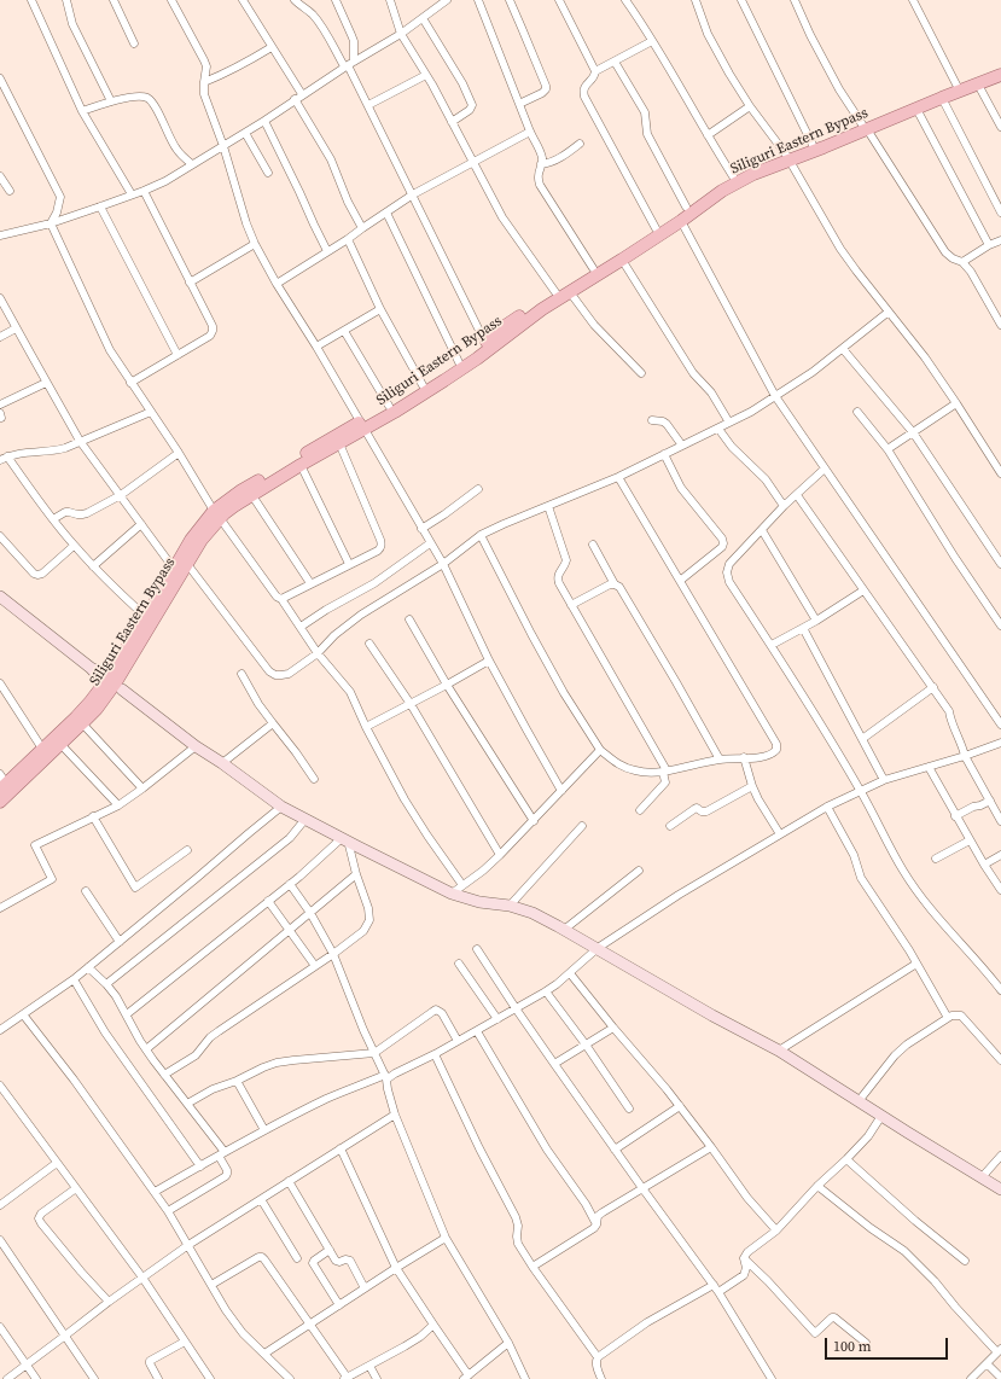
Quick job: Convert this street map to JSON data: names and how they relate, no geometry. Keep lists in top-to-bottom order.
{
  "streets": {
    "main road": ["Siliguri Eastern Bypass"]
  },
  "scale_bar": "100 m"
}
